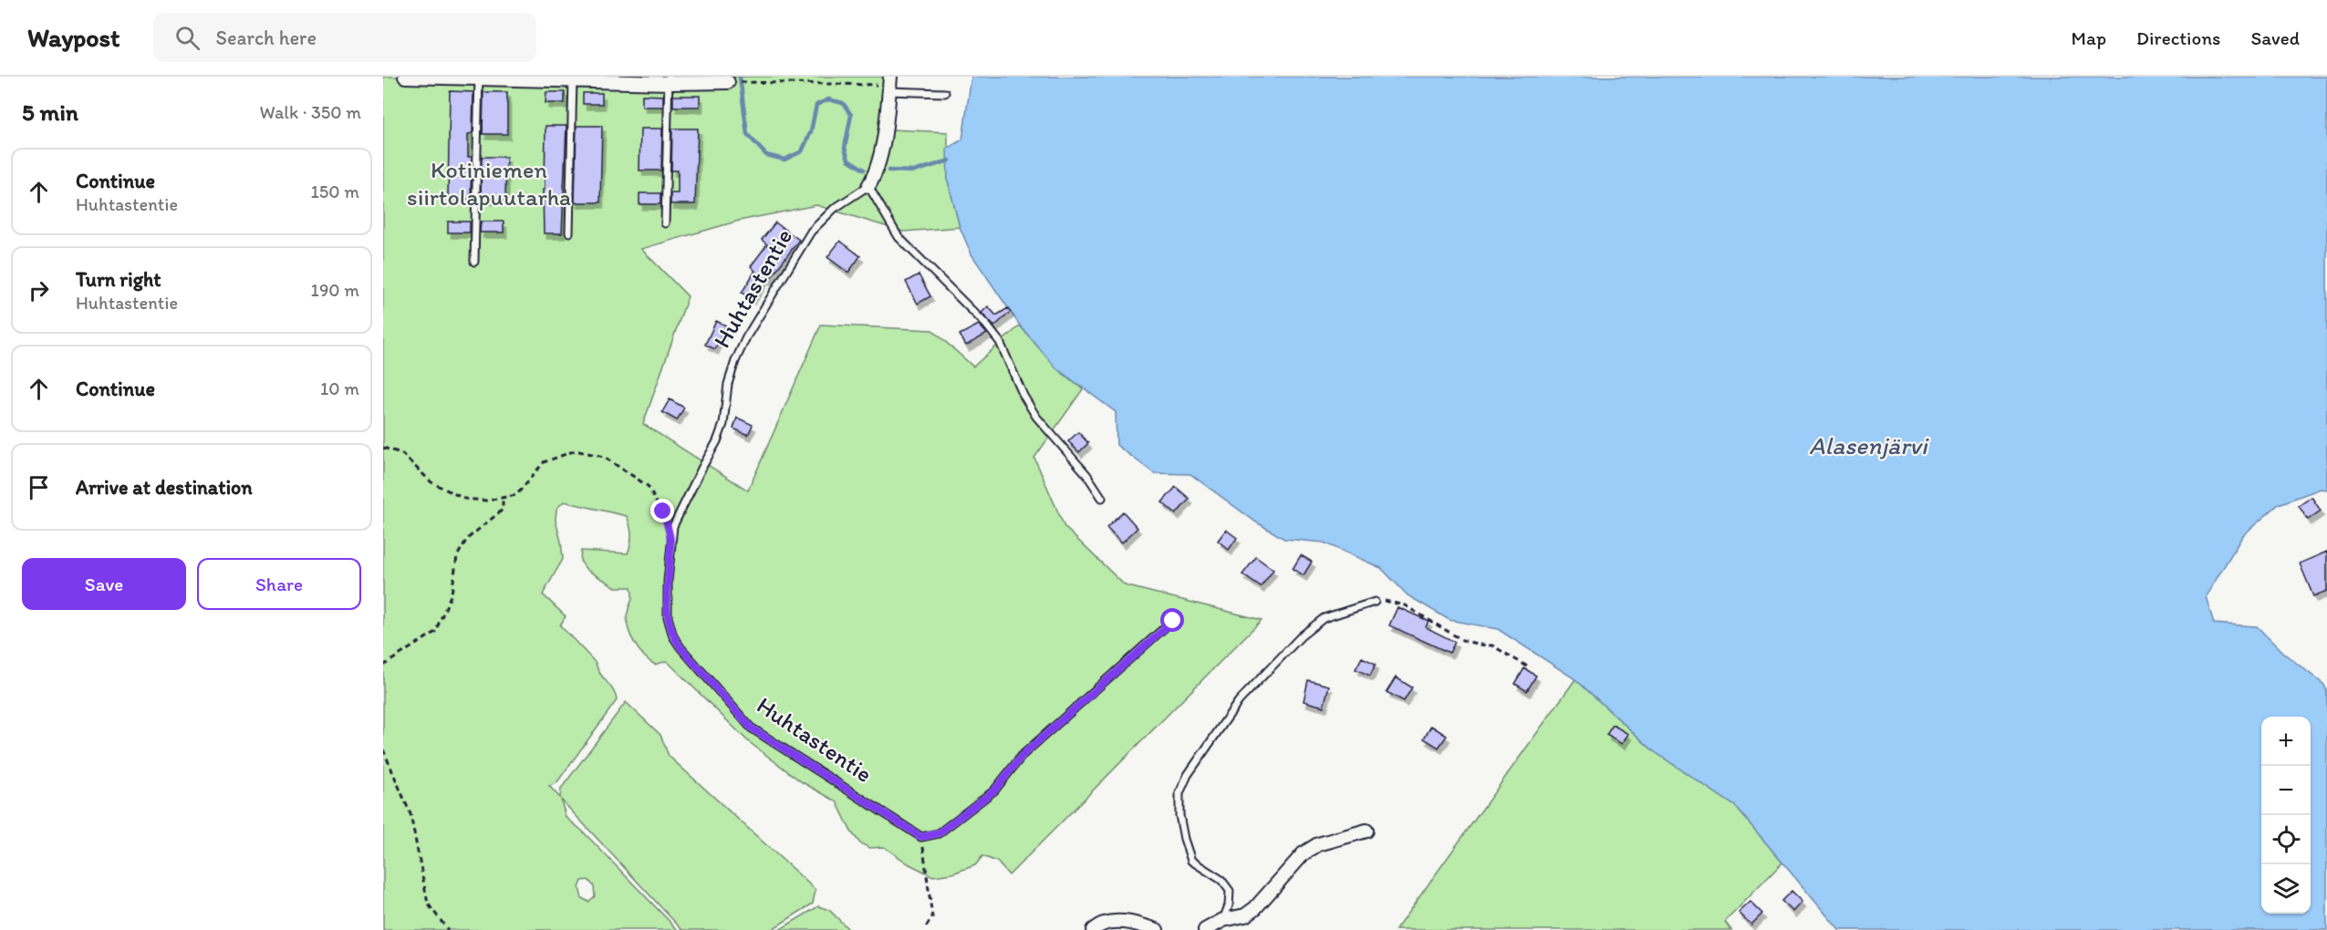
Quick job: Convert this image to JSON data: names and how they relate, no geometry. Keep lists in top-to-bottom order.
{
  "streets": {
    "lane": ["Huhtastentie"]
  },
  "water": ["Alasenjärvi"],
  "parks": ["Kotiniemen siirtolapuutarha"],
  "page": {
    "header": "Waypost",
    "search": "Search here",
    "nav": ["Map", "Directions", "Saved"],
    "heading": ["5 min", "Walk · 350 m"],
    "list": [
      ["Continue", "Huhtastentie", "150 m"],
      ["Turn right", "Huhtastentie", "190 m"],
      ["Continue", "10 m"],
      "Arrive at destination"
    ],
    "buttons": ["Save", "Share"],
    "map_buttons": ["+", "−"]
  }
}
